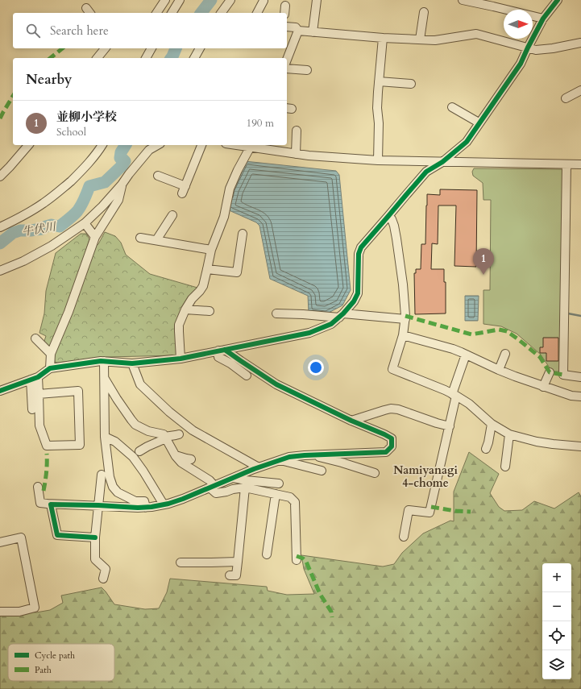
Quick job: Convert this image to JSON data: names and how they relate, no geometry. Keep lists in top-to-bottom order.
{
  "districts": ["Namiyanagi 4-chome"],
  "water": ["牛伏川"],
  "legend": ["Cycle path", "Path"],
  "north": "right",
  "page": {
    "search": "Search here",
    "heading": "Nearby",
    "list": [
      {
        "mark": "1",
        "name": "並柳小学校",
        "note": "School",
        "value": "190 m"
      }
    ],
    "pins": "1",
    "map_buttons": ["+", "−"]
  }
}
